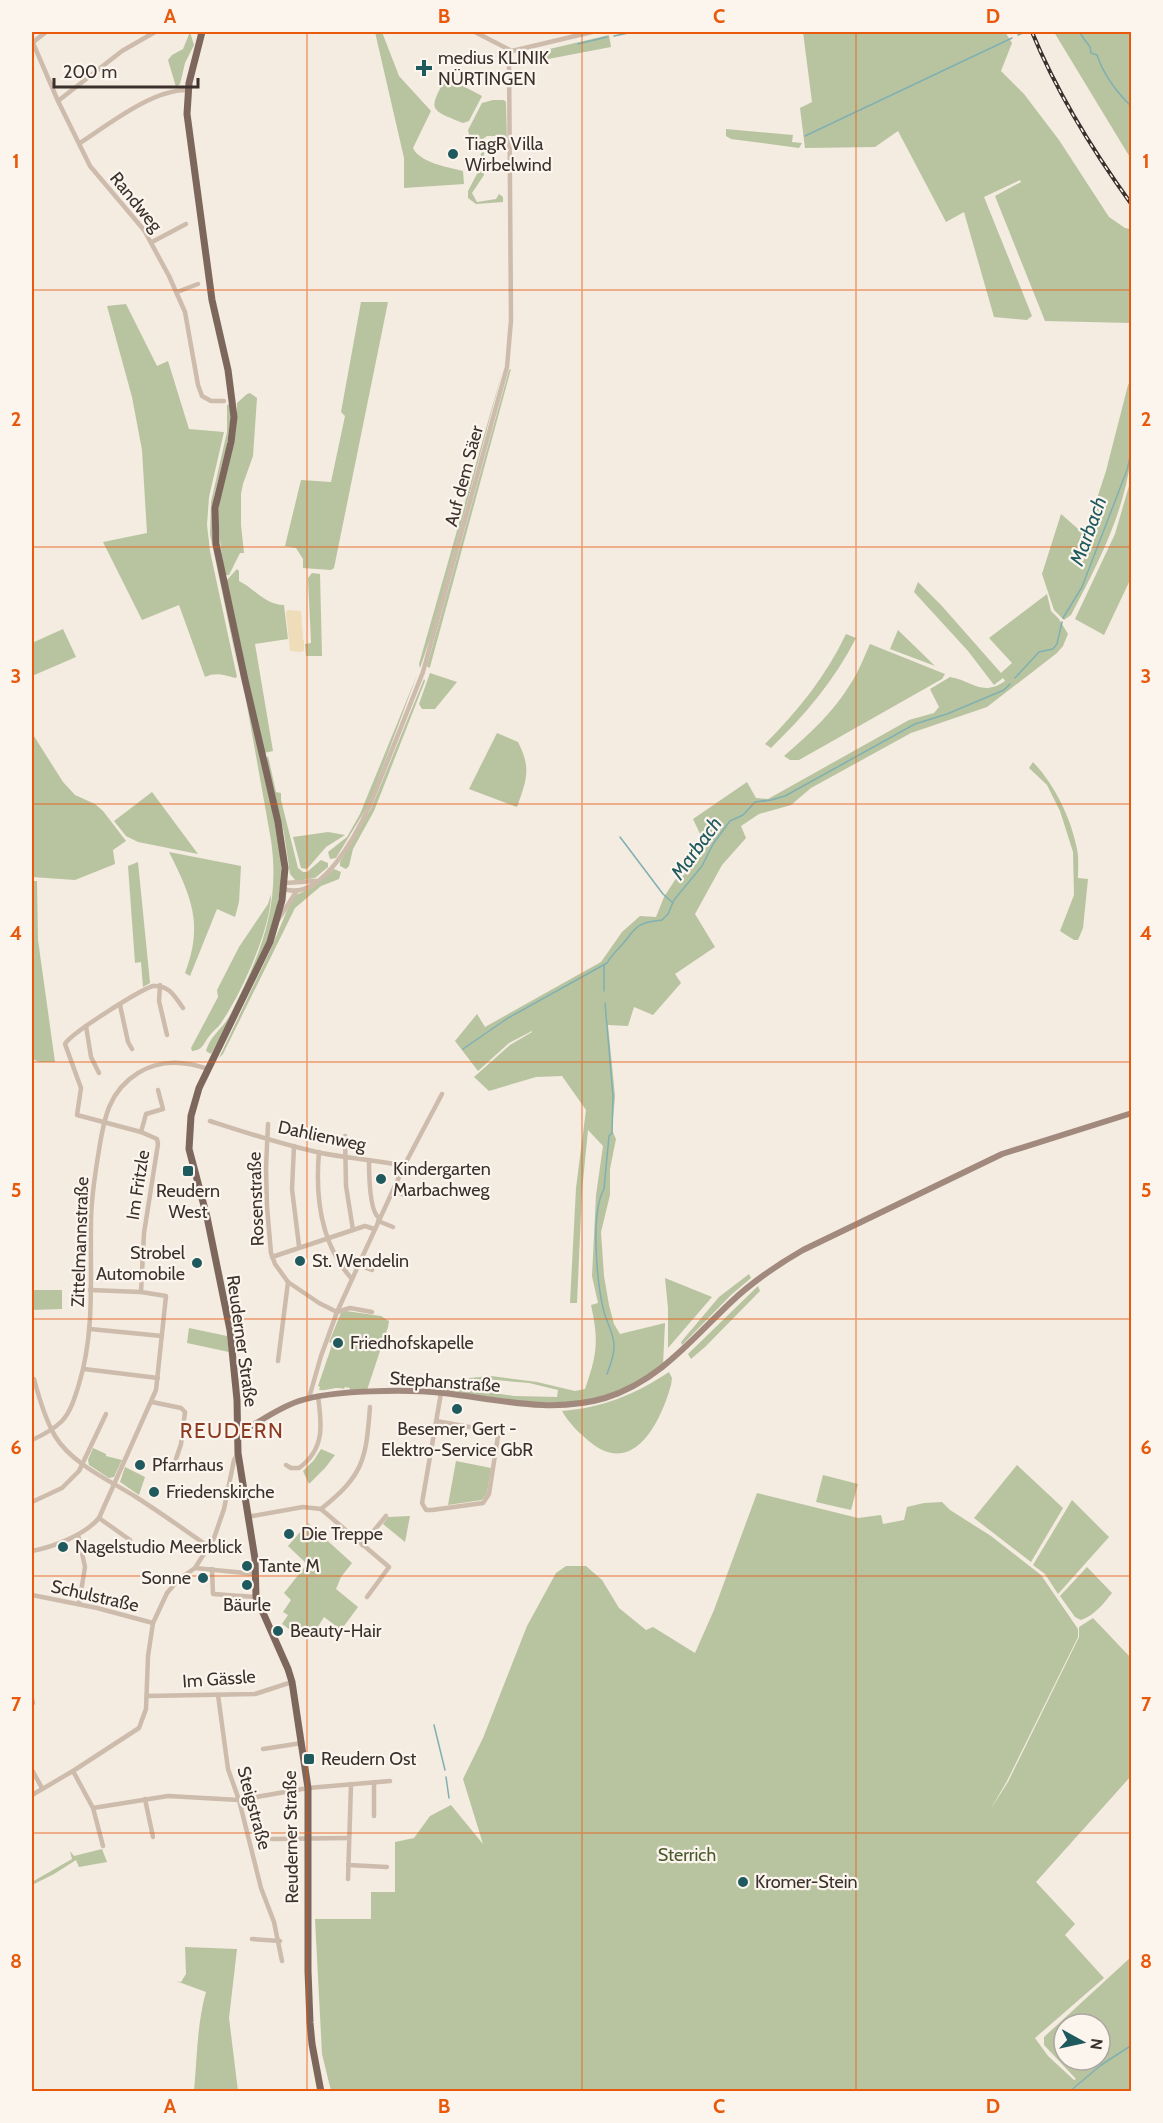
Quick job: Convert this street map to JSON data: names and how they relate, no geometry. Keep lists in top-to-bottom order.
{
  "streets": {
    "main road": ["Reuderner Straße"],
    "street": [
      "Randweg",
      "Auf dem Säer",
      "Dahlienweg",
      "Im Fritzle",
      "Rosenstraße",
      "Zittelmannstraße",
      "Stephanstraße",
      "Schulstraße",
      "Im Gässle",
      "Steigstraße"
    ]
  },
  "crossings": [
    ["Auf dem Säer", "Reuderner Straße"],
    ["Dahlienweg", "Rosenstraße"],
    ["Im Fritzle", "Zittelmannstraße"],
    ["Zittelmannstraße", "Reuderner Straße"],
    ["Reuderner Straße", "Stephanstraße"],
    ["Reuderner Straße", "Im Gässle"],
    ["Im Gässle", "Steigstraße"]
  ],
  "districts": ["REUDERN"],
  "water": ["Marbach"],
  "parks": ["Sterrich"],
  "places": {
    "health": ["medius KLINIK NÜRTINGEN"],
    "other": [
      "TiagR Villa Wirbelwind",
      "Kindergarten Marbachweg",
      "St. Wendelin",
      "Strobel Automobile",
      "Friedhofskapelle",
      "Besemer, Gert - Elektro-Service GbR",
      "Pfarrhaus",
      "Friedenskirche",
      "Die Treppe",
      "Nagelstudio Meerblick",
      "Tante M",
      "Sonne",
      "Bäurle",
      "Beauty-Hair",
      "Kromer-Stein"
    ],
    "transit": ["Reudern West", "Reudern Ost"]
  },
  "scale_bar": "200 m",
  "north": "right",
  "grid": {
    "columns": [
      "A",
      "B",
      "C",
      "D"
    ],
    "rows": [
      "1",
      "2",
      "3",
      "4",
      "5",
      "6",
      "7",
      "8"
    ]
  }
}
